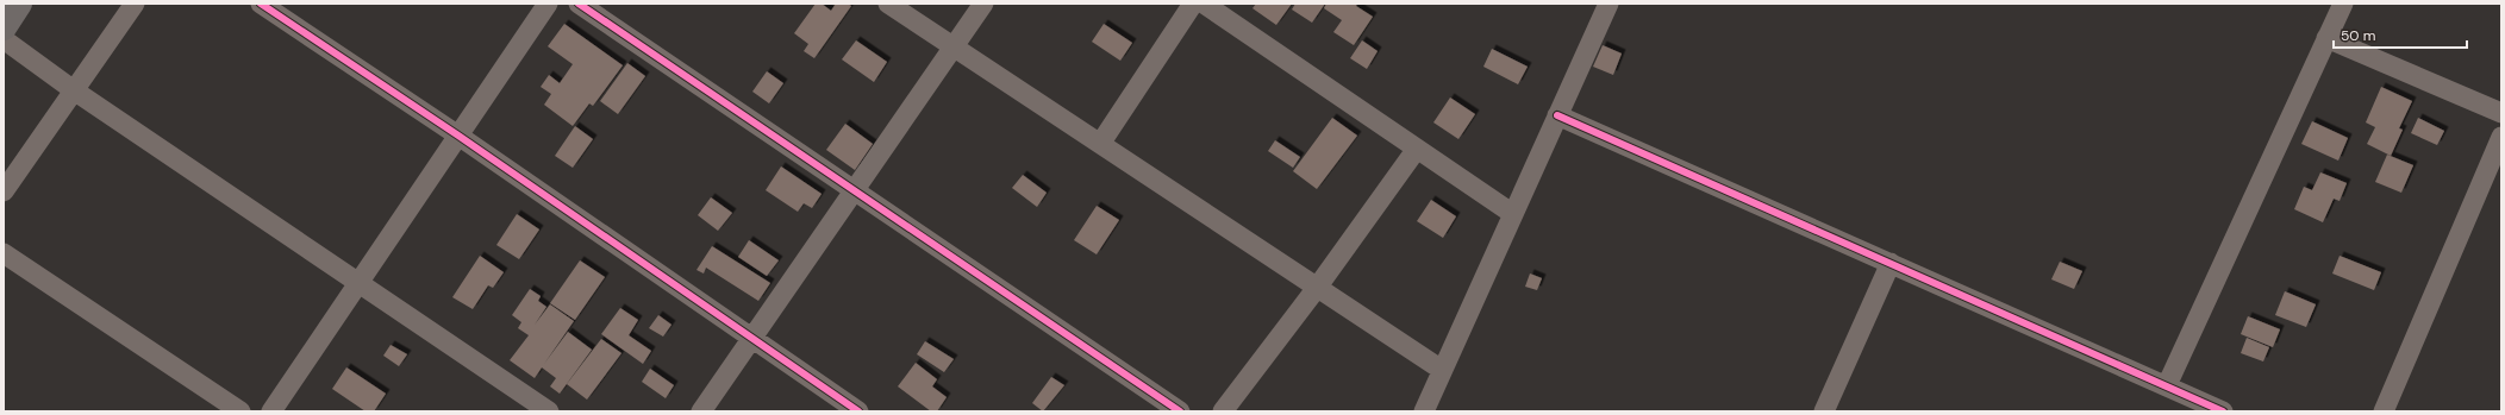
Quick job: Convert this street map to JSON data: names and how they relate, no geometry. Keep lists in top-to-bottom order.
{
  "scale_bar": "50 m"
}
